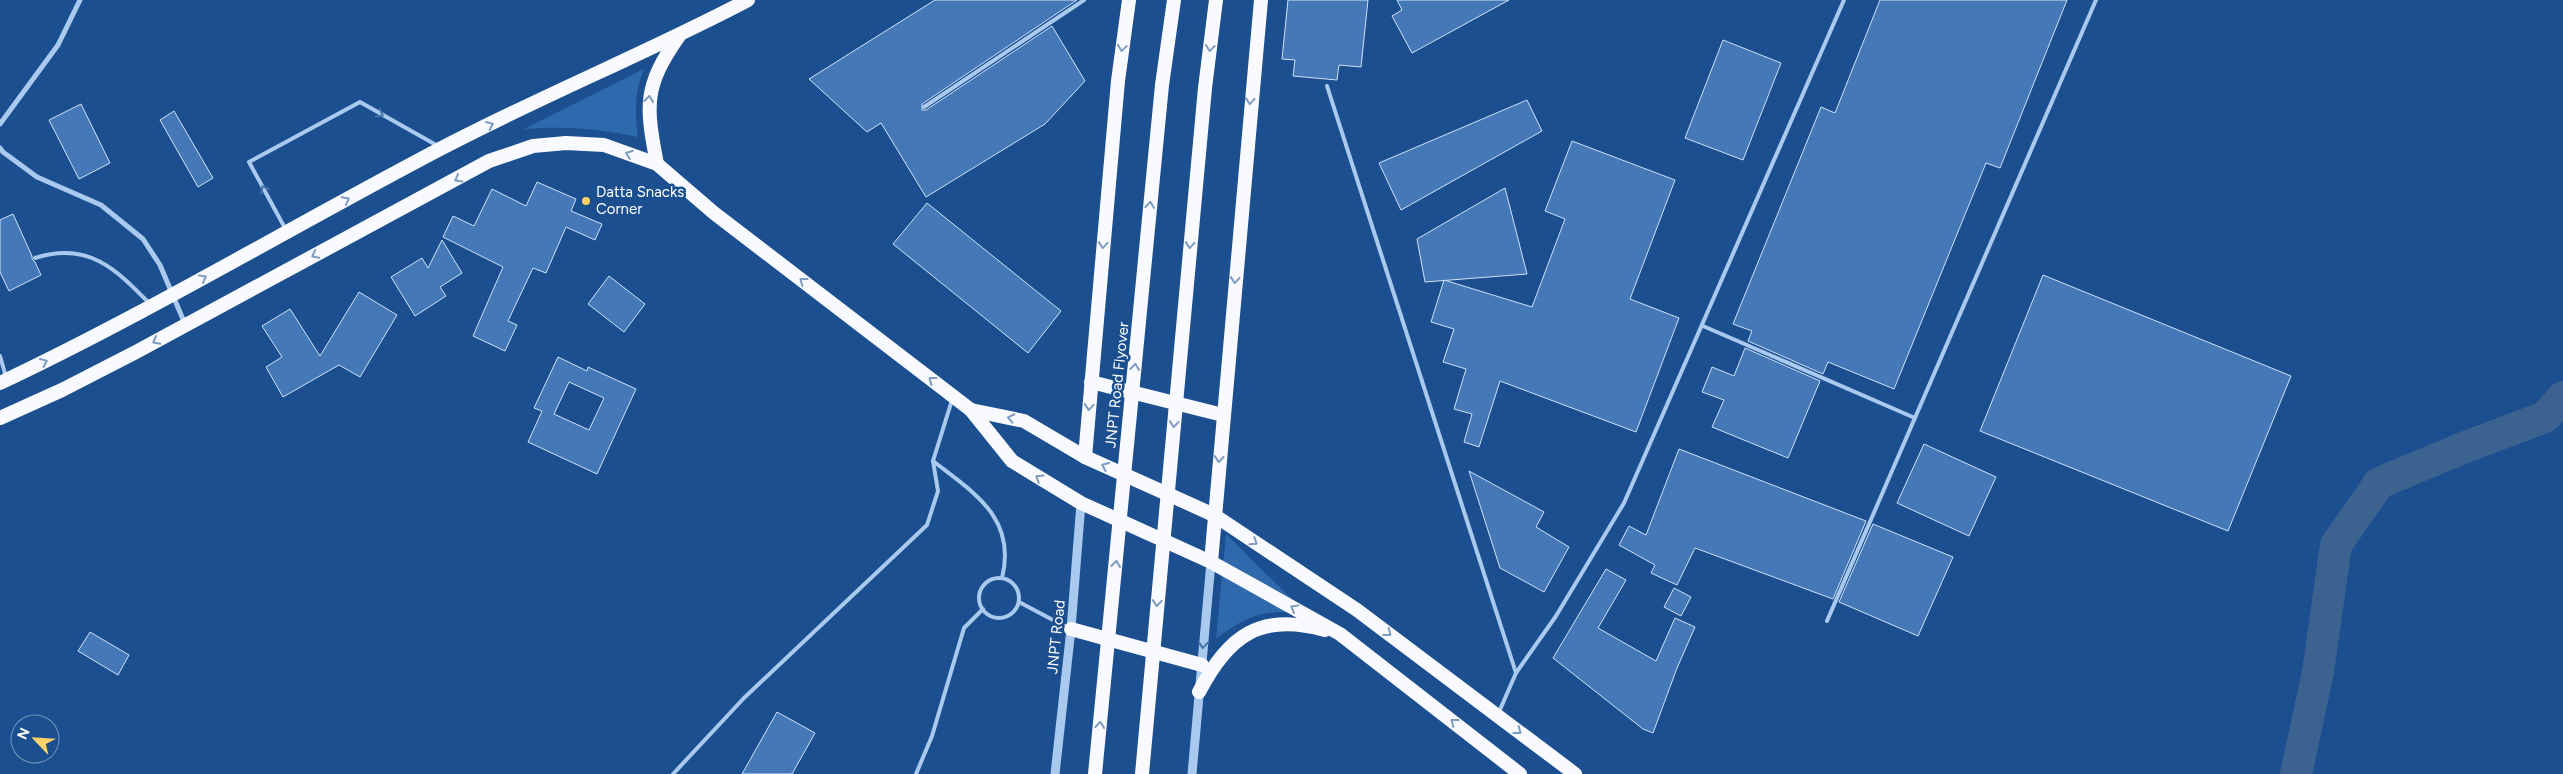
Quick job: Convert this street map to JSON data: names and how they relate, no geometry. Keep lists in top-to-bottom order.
{
  "streets": {
    "highway": ["JNPT Road Flyover"],
    "street": ["JNPT Road"]
  },
  "places": ["Datta Snacks Corner"],
  "north": "top left"
}
